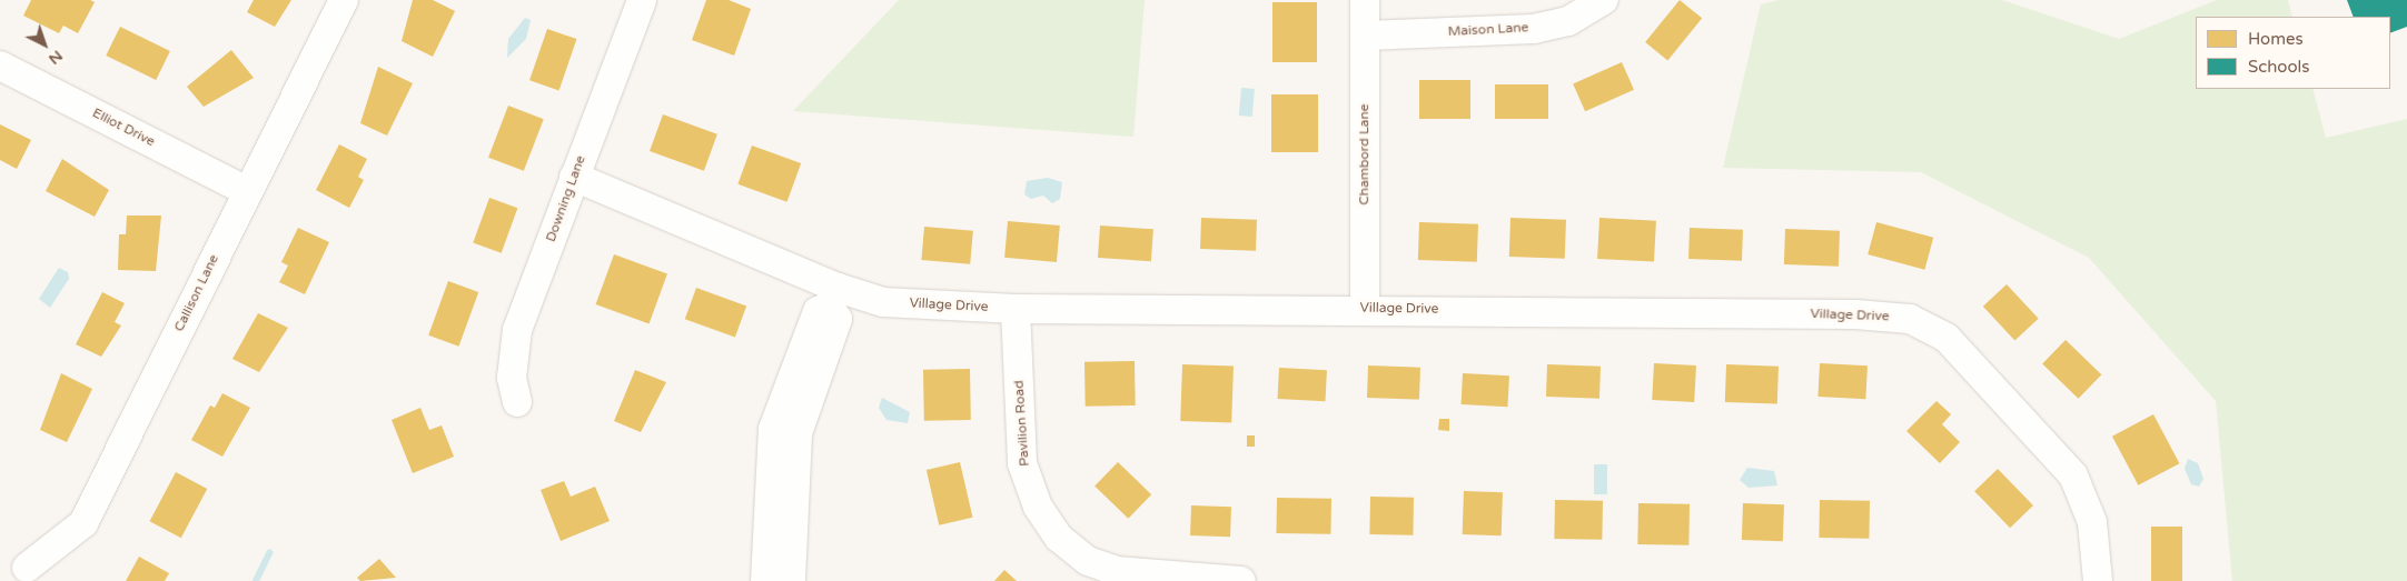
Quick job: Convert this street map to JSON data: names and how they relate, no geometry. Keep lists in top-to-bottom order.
{
  "streets": {
    "street": [
      "Maison Lane",
      "Elliot Drive",
      "Chambord Lane",
      "Downing Lane",
      "Callison Lane",
      "Village Drive",
      "Pavilion Road"
    ]
  },
  "crossings": [
    ["Maison Lane", "Chambord Lane"],
    ["Elliot Drive", "Callison Lane"],
    ["Chambord Lane", "Village Drive"],
    ["Downing Lane", "Village Drive"],
    ["Village Drive", "Pavilion Road"]
  ],
  "legend": ["Homes", "Schools"],
  "north": "bottom right"
}
